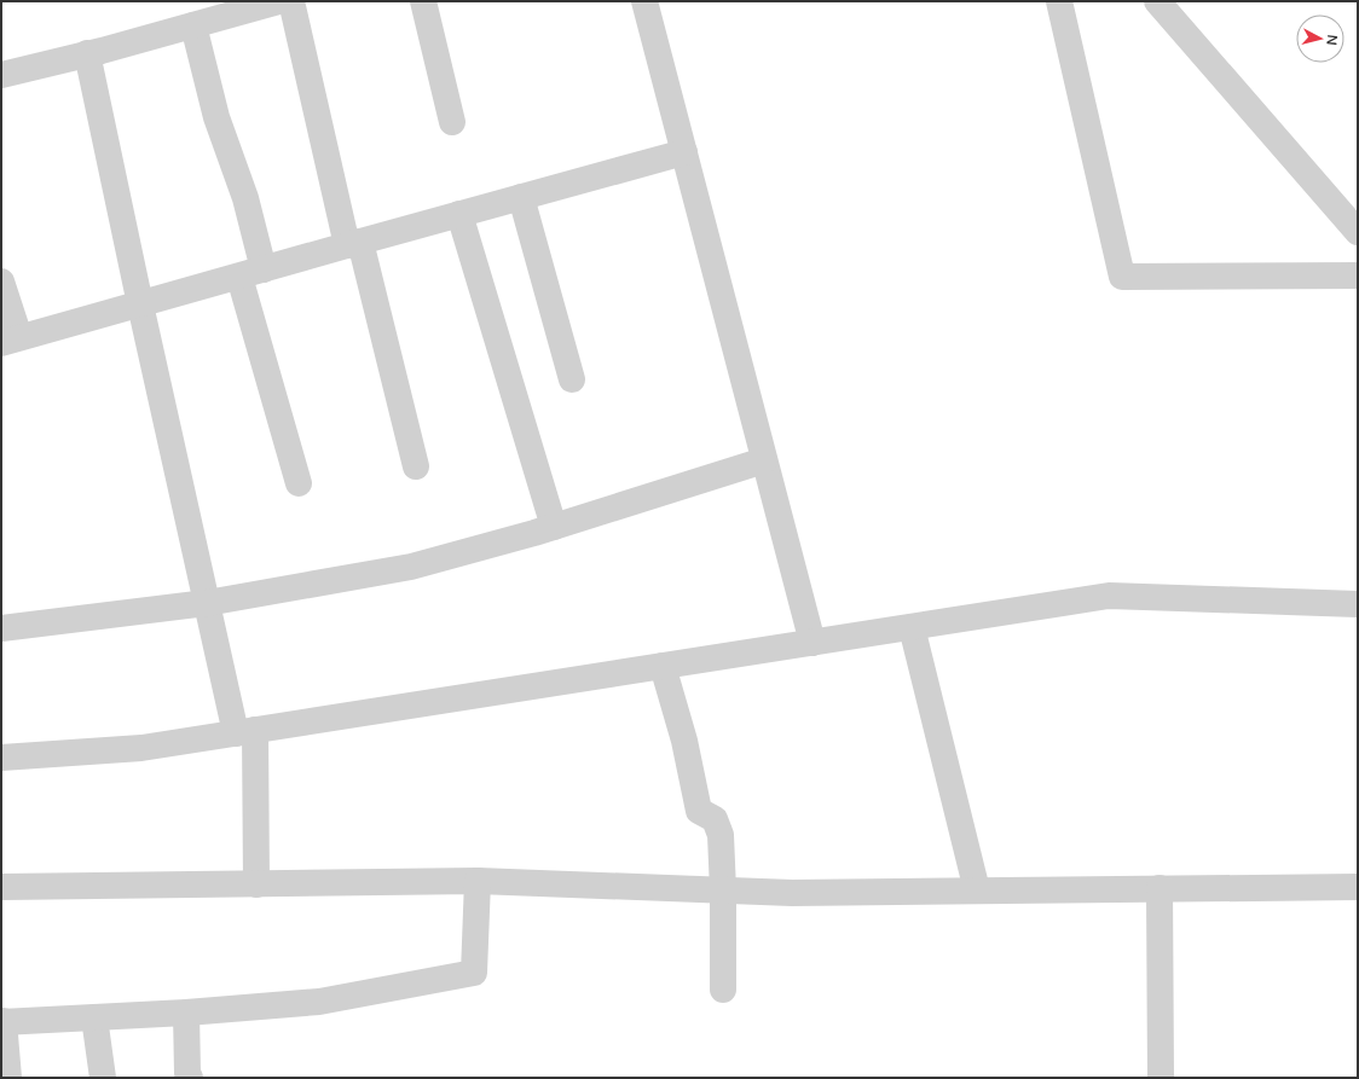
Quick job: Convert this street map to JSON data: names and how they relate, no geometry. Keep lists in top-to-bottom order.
{
  "north": "right"
}
